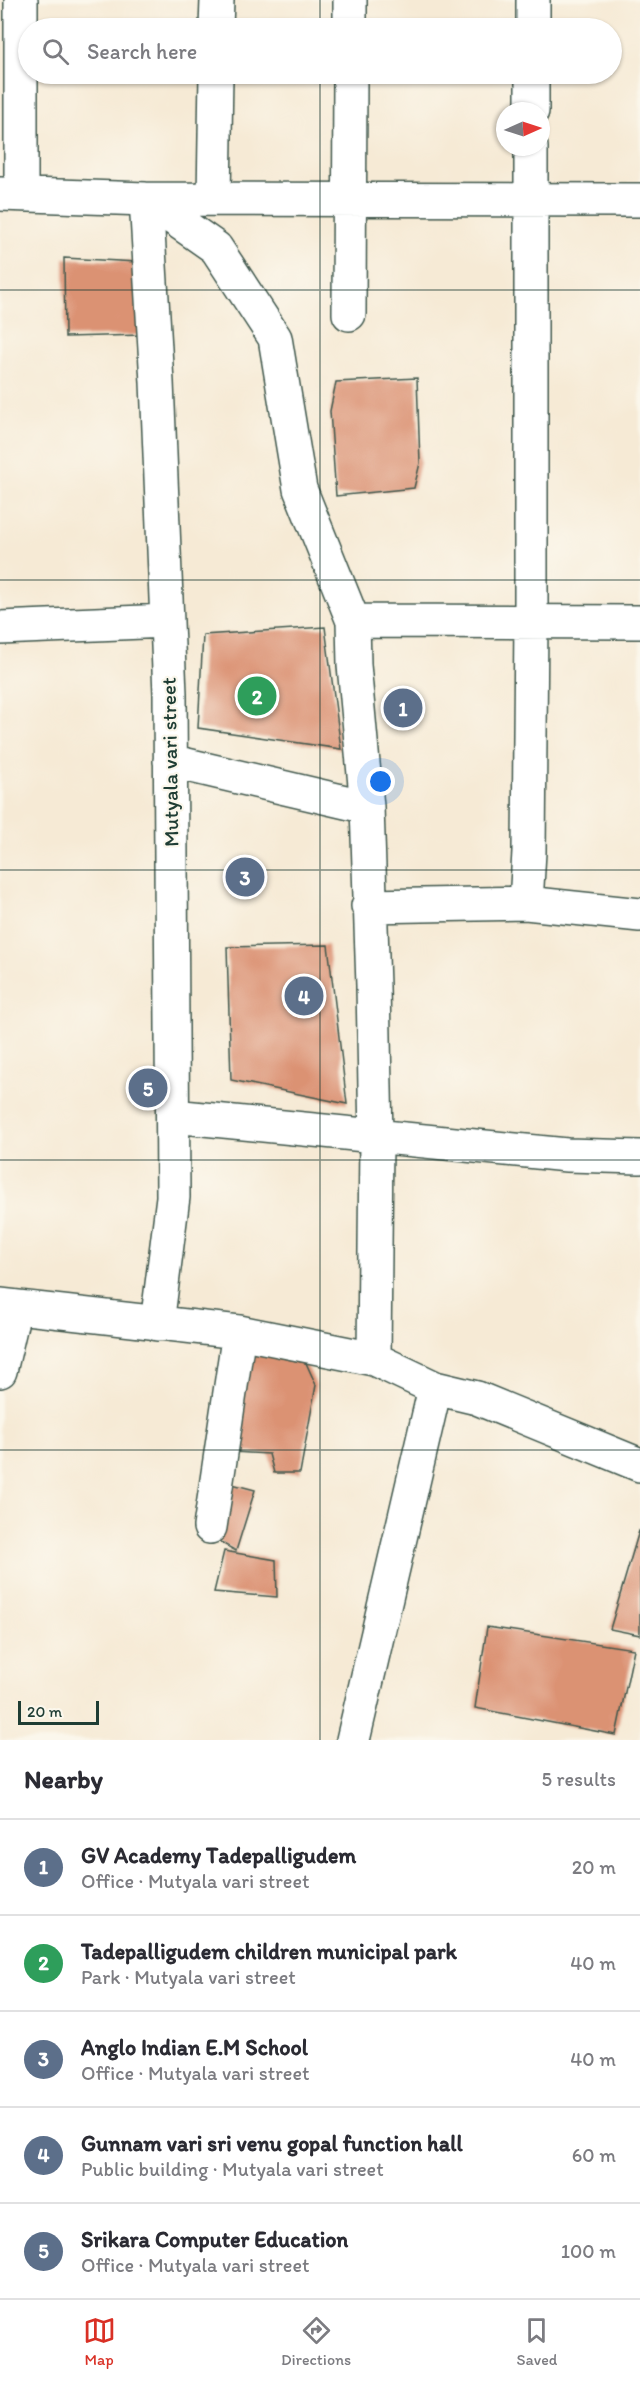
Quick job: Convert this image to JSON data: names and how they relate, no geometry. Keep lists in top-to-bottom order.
{
  "streets": {
    "street": ["Mutyala vari street"]
  },
  "scale_bar": "20 m",
  "north": "right",
  "page": {
    "search": "Search here",
    "pins": [
      "2",
      "1",
      "3",
      "4",
      "5"
    ],
    "scale": "20 m",
    "heading": ["Nearby", "5 results"],
    "list": [
      {
        "mark": "1",
        "name": "GV Academy Tadepalligudem",
        "note": "Office · Mutyala vari street",
        "value": "20 m"
      },
      {
        "mark": "2",
        "name": "Tadepalligudem children municipal park",
        "note": "Park · Mutyala vari street",
        "value": "40 m"
      },
      {
        "mark": "3",
        "name": "Anglo Indian E.M School",
        "note": "Office · Mutyala vari street",
        "value": "40 m"
      },
      {
        "mark": "4",
        "name": "Gunnam vari sri venu gopal function hall",
        "note": "Public building · Mutyala vari street",
        "value": "60 m"
      },
      {
        "mark": "5",
        "name": "Srikara Computer Education",
        "note": "Office · Mutyala vari street",
        "value": "100 m"
      }
    ],
    "nav": ["Map", "Directions", "Saved"]
  }
}
